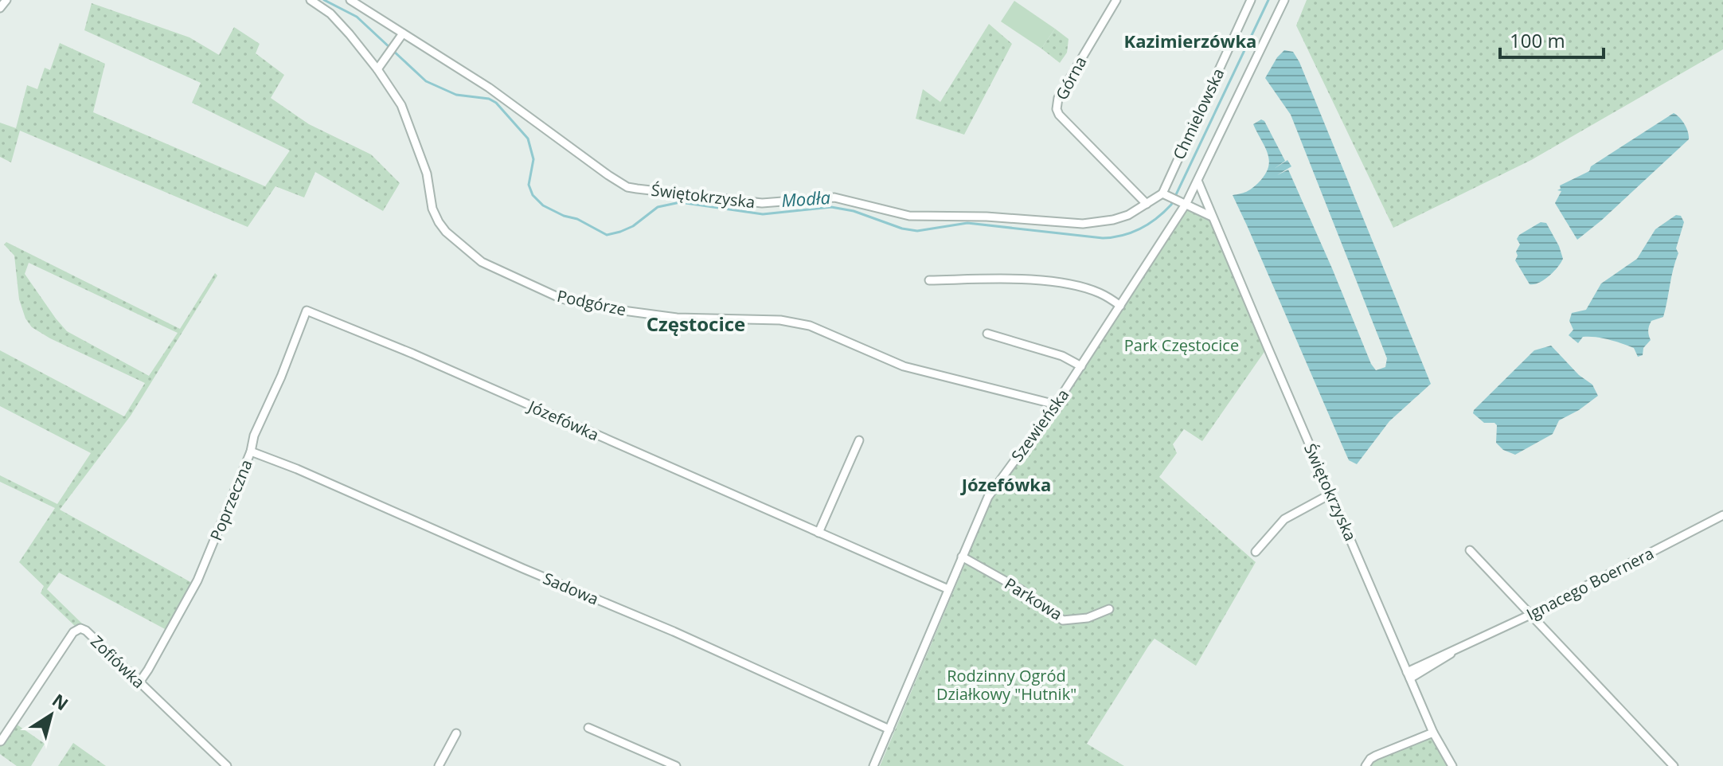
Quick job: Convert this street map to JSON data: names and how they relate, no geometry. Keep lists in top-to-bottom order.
{
  "streets": {
    "street": [
      "Górna",
      "Chmielowska",
      "Świętokrzyska",
      "Podgórze",
      "Józefówka",
      "Szewieńska",
      "Poprzeczna",
      "Ignacego Boernera",
      "Sadowa",
      "Parkowa",
      "Zofiówka"
    ]
  },
  "crossings": [
    ["Górna", "Świętokrzyska"],
    ["Chmielowska", "Świętokrzyska"],
    ["Świętokrzyska", "Szewieńska"],
    ["Świętokrzyska", "Ignacego Boernera"],
    ["Podgórze", "Szewieńska"],
    ["Józefówka", "Szewieńska"],
    ["Józefówka", "Poprzeczna"],
    ["Szewieńska", "Sadowa"],
    ["Szewieńska", "Parkowa"],
    ["Poprzeczna", "Sadowa"],
    ["Poprzeczna", "Zofiówka"]
  ],
  "districts": ["Kazimierzówka", "Częstocice", "Józefówka"],
  "water": ["Modła"],
  "parks": ["Park Częstocice", "Rodzinny Ogród Działkowy \"Hutnik\""],
  "scale_bar": "100 m",
  "north": "top right"
}
